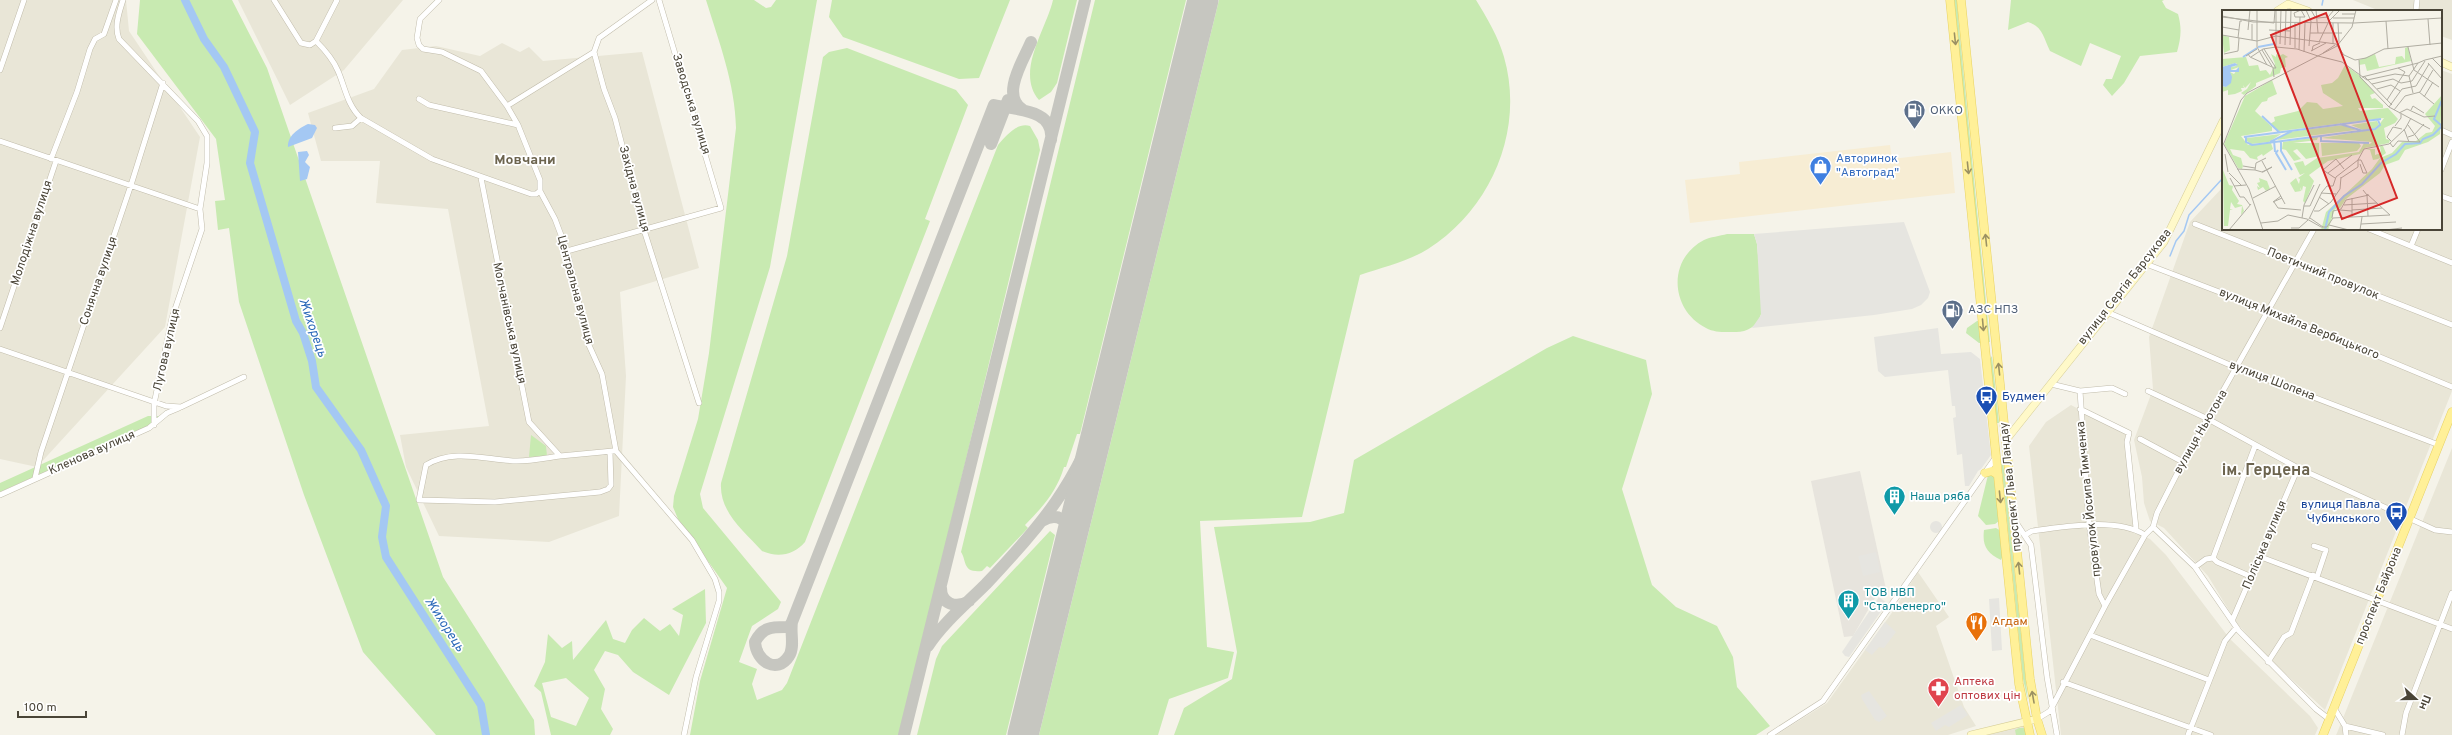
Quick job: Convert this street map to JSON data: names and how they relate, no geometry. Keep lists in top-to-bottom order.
{
  "streets": {
    "main road": ["вулиця Сергія Барсукова", "проспект Льва Ландау", "проспект Байрона"],
    "street": [
      "Заводська вулиця",
      "Західна вулиця",
      "Молодіжна вулиця",
      "Поетичний провулок",
      "Сонячна вулиця",
      "Центральна вулиця",
      "Молчанівська вулиця",
      "вулиця Михайла Вербицького",
      "Лугова вулиця",
      "вулиця Шопена",
      "вулиця Ньютона",
      "Кленова вулиця",
      "провулок Йосипа Тимченка",
      "Поліська вулиця"
    ]
  },
  "crossings": [
    ["Заводська вулиця", "Західна вулиця"],
    ["Поетичний провулок", "вулиця Ньютона"],
    ["Сонячна вулиця", "Лугова вулиця"],
    ["Сонячна вулиця", "Кленова вулиця"],
    ["вулиця Сергія Барсукова", "вулиця Михайла Вербицького"],
    ["вулиця Сергія Барсукова", "вулиця Шопена"],
    ["вулиця Сергія Барсукова", "проспект Льва Ландау"],
    ["вулиця Михайла Вербицького", "вулиця Ньютона"],
    ["Лугова вулиця", "Кленова вулиця"],
    ["вулиця Шопена", "вулиця Ньютона"],
    ["вулиця Шопена", "проспект Байрона"],
    ["вулиця Ньютона", "провулок Йосипа Тимченка"]
  ],
  "districts": ["Мовчани", "ім. Герцена"],
  "water": ["Жихорець"],
  "places": {
    "fuel station": ["ОККО", "АЗС НПЗ"],
    "shop": ["Авторинок \"Автоград\""],
    "bus stop": ["Будмен", "вулиця Павла Чубинського"],
    "building": ["Наша ряба", "ТОВ НВП \"Стальенерго\""],
    "restaurant": ["Агдам"],
    "pharmacy": ["Аптека оптових цін"]
  },
  "scale_bar": "100 m",
  "north": "right"
}
